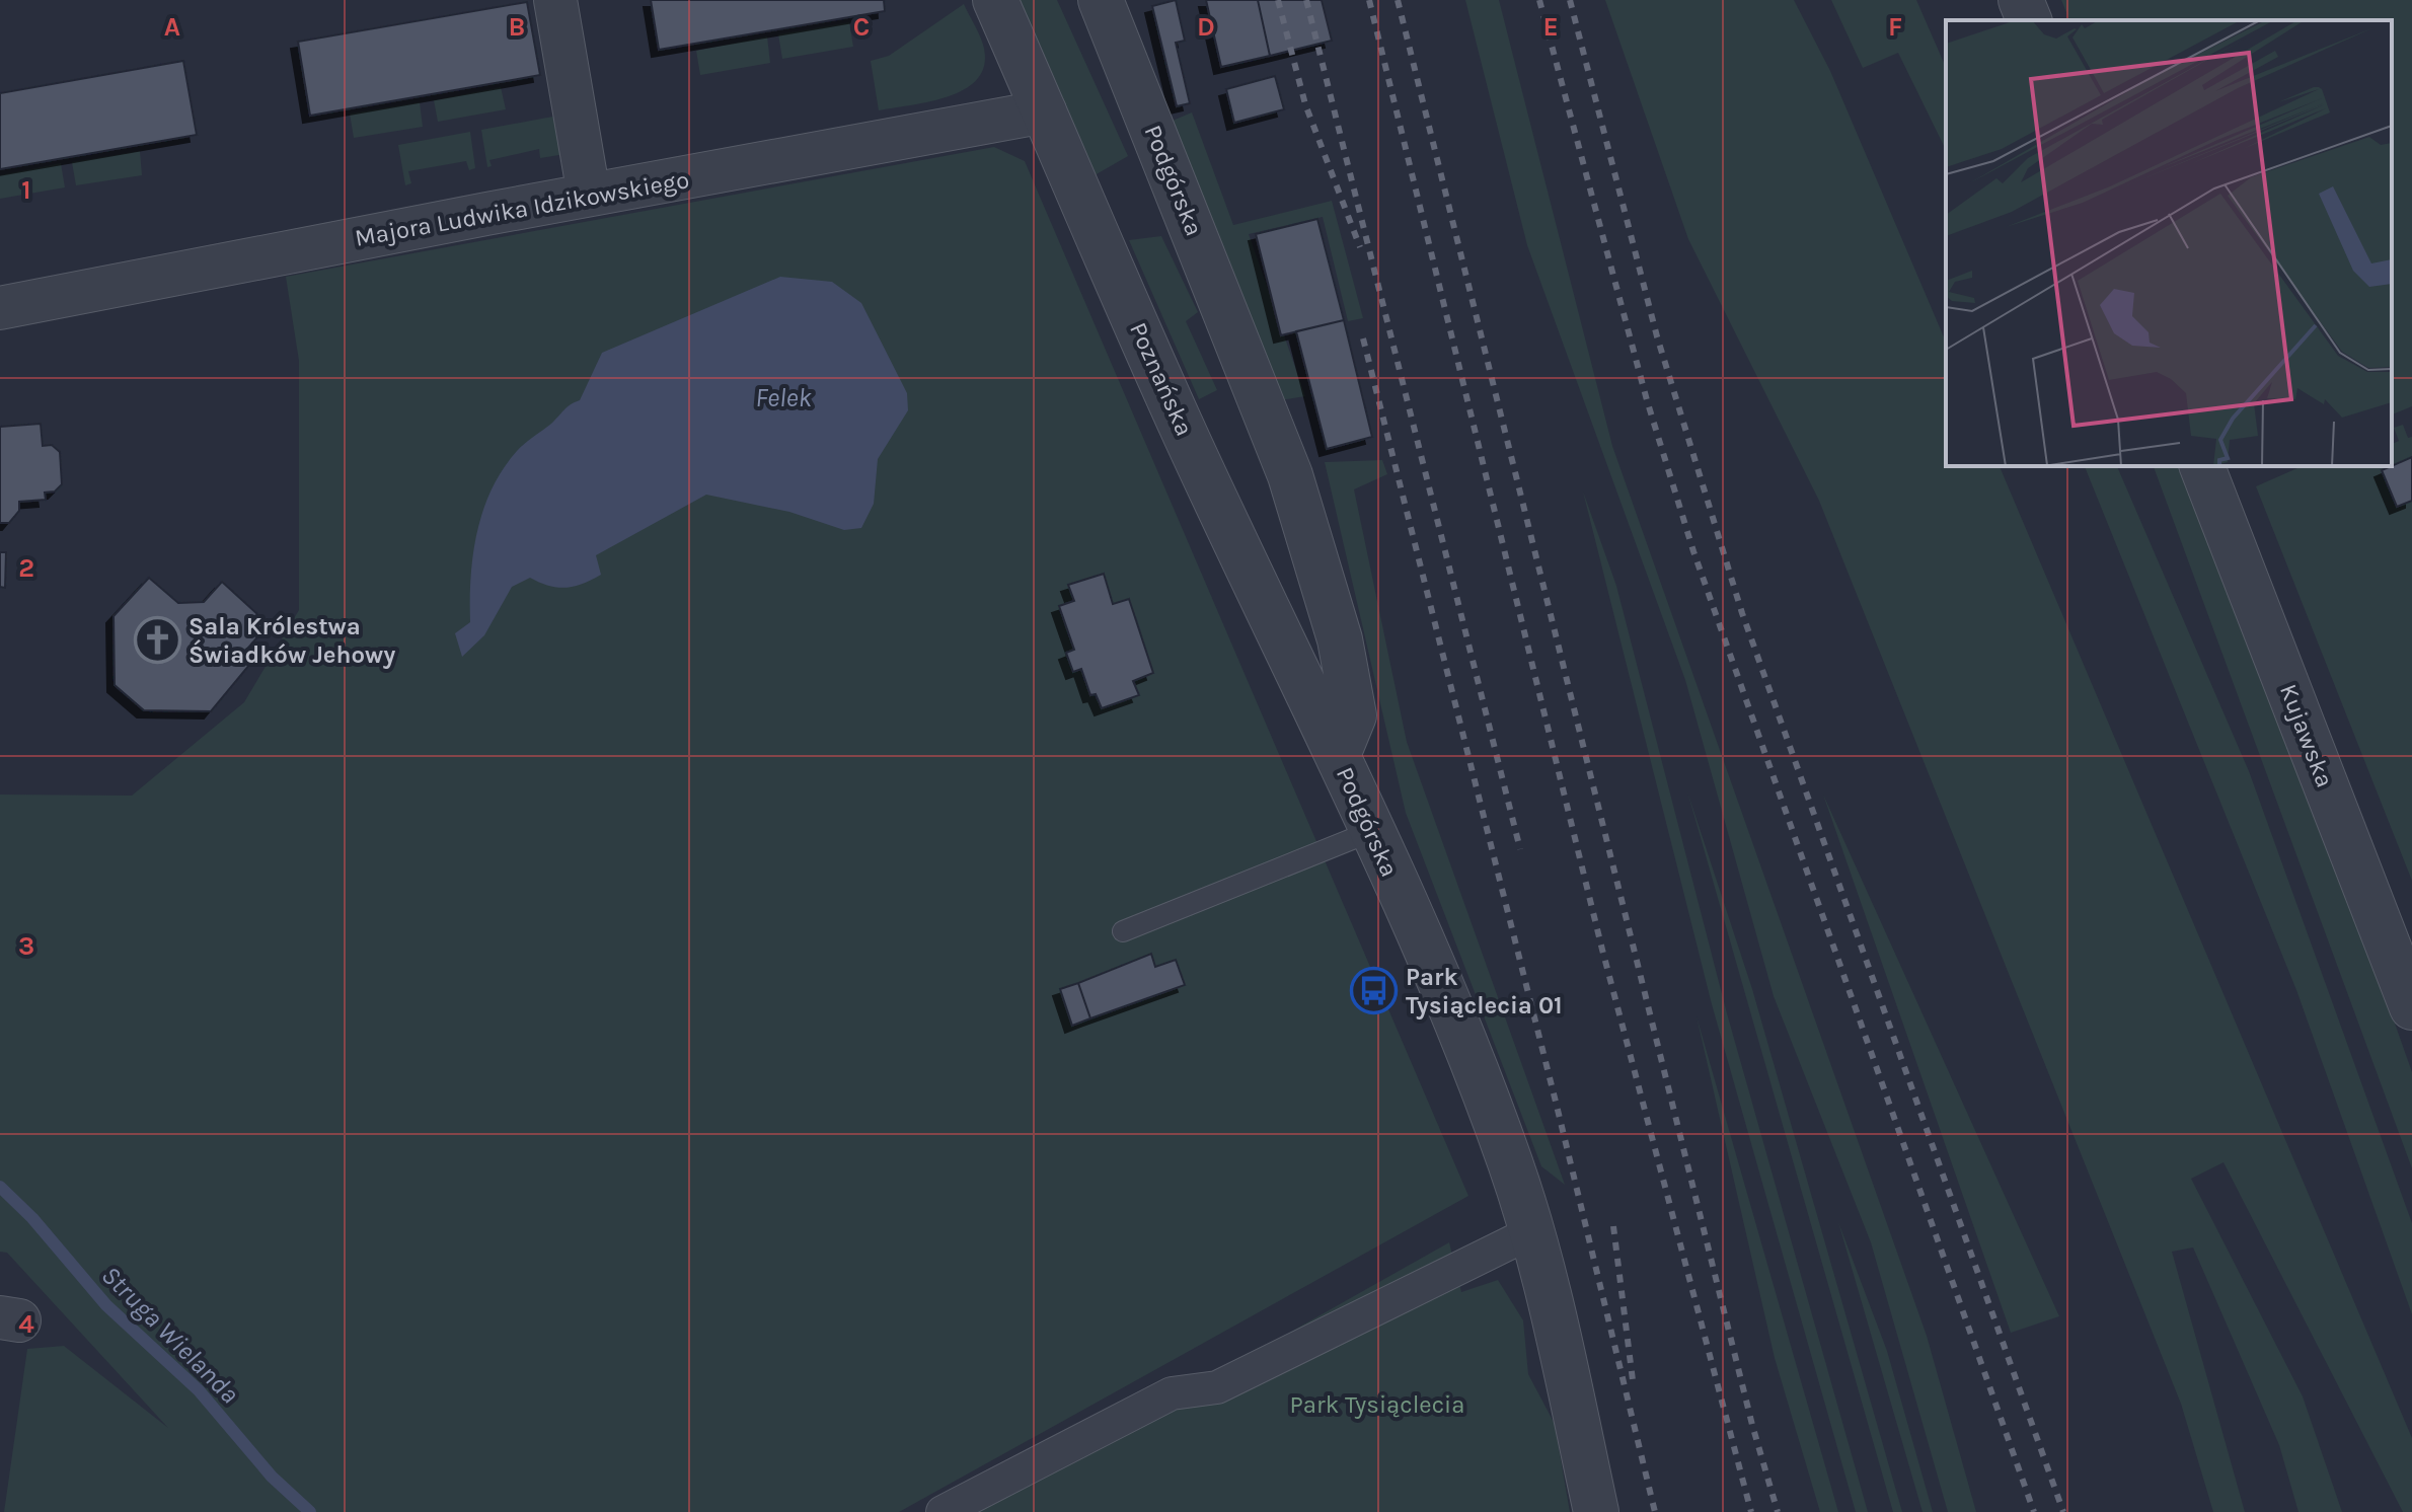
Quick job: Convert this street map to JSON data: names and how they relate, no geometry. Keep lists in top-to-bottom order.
{
  "streets": {
    "street": [
      "Podgórska",
      "Majora Ludwika Idzikowskiego",
      "Poznańska",
      "Kujawska"
    ]
  },
  "crossings": [
    ["Podgórska", "Poznańska"],
    ["Majora Ludwika Idzikowskiego", "Poznańska"]
  ],
  "water": ["Felek", "Struga Wielanda"],
  "parks": ["Park Tysiąclecia"],
  "places": {
    "church": ["Sala Królestwa Świadków Jehowy"],
    "bus stop": ["Park Tysiąclecia 01"]
  },
  "grid": {
    "columns": [
      "A",
      "B",
      "C",
      "D",
      "E",
      "F"
    ],
    "rows": [
      "1",
      "2",
      "3",
      "4"
    ]
  }
}
